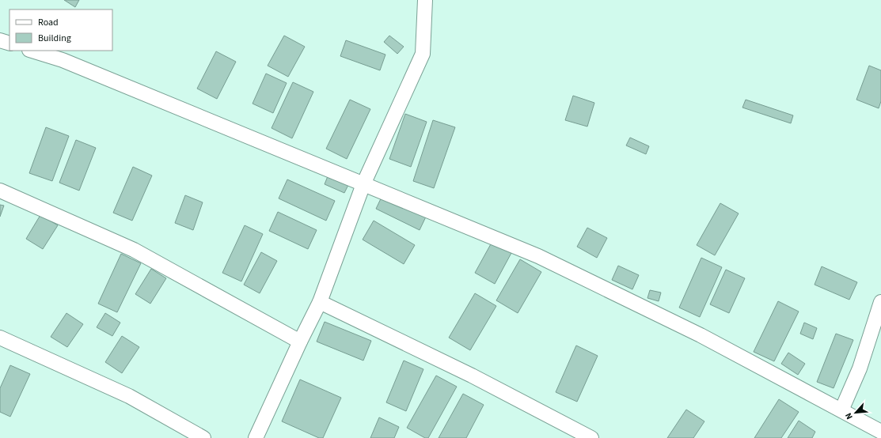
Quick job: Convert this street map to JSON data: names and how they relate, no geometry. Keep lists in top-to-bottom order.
{
  "legend": ["Road", "Building"],
  "north": "bottom left"
}
